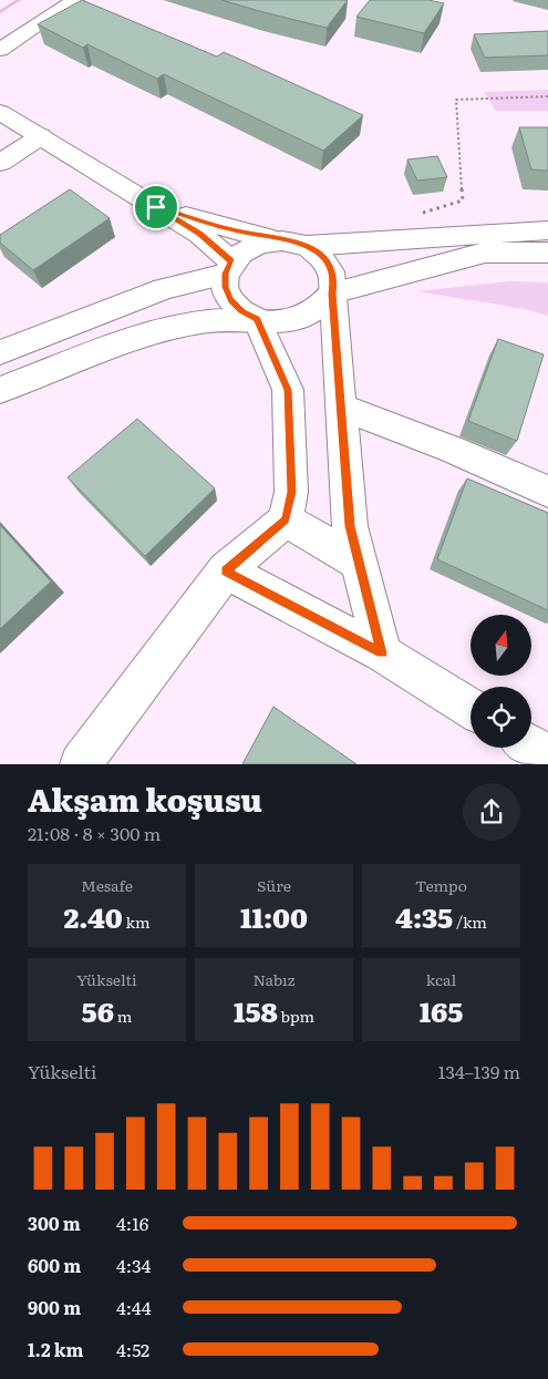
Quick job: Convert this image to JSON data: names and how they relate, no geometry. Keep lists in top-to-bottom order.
{
  "north": "top",
  "page": {
    "heading": ["Akşam koşusu", "21:08 · 8 × 300 m"],
    "stats": [
      ["Mesafe", "2.40 km"],
      ["Süre", "11:00"],
      ["Tempo", "4:35 /km"],
      ["Yükselti", "56 m"],
      ["Nabız", "158 bpm"],
      ["kcal", "165"]
    ],
    "chart": ["Yükselti", "134–139 m"],
    "list": [
      {
        "name": "300 m",
        "note": "4:16"
      },
      {
        "name": "600 m",
        "note": "4:34"
      },
      {
        "name": "900 m",
        "note": "4:44"
      },
      {
        "name": "1.2 km",
        "note": "4:52"
      }
    ]
  }
}
